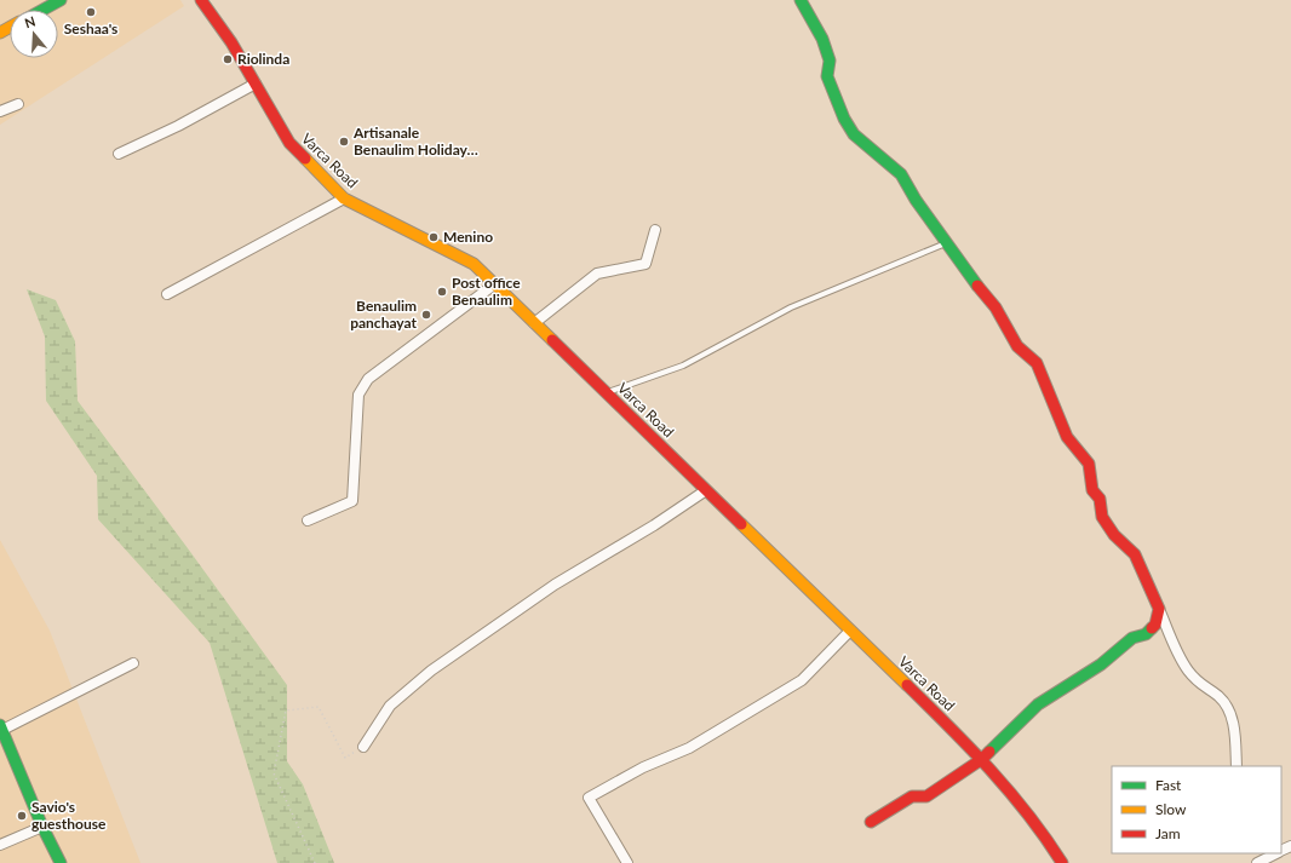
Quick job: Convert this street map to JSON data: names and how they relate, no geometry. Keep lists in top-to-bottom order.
{
  "streets": {
    "street": ["Varca Road"]
  },
  "places": [
    "Seshaa's",
    "Riolinda",
    "Artisanale Benaulim Holiday…",
    "Menino",
    "Post office Benaulim",
    "Benaulim panchayat",
    "Savio's guesthouse"
  ],
  "legend": ["Fast", "Slow", "Jam"],
  "north": "top"
}
